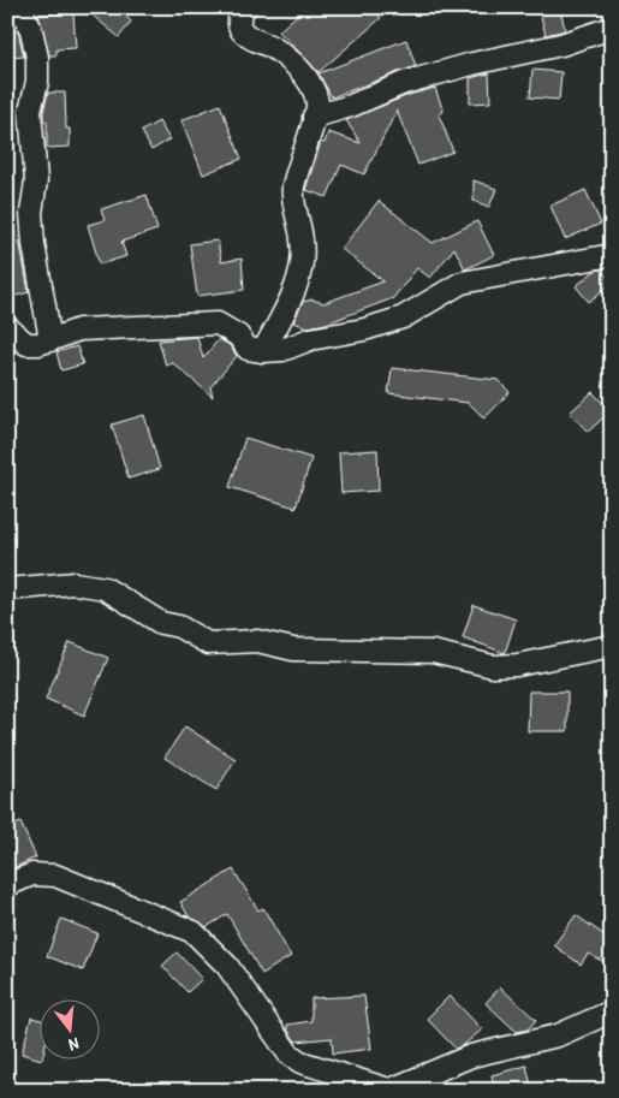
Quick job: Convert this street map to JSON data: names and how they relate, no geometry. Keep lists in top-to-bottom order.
{
  "north": "bottom"
}
